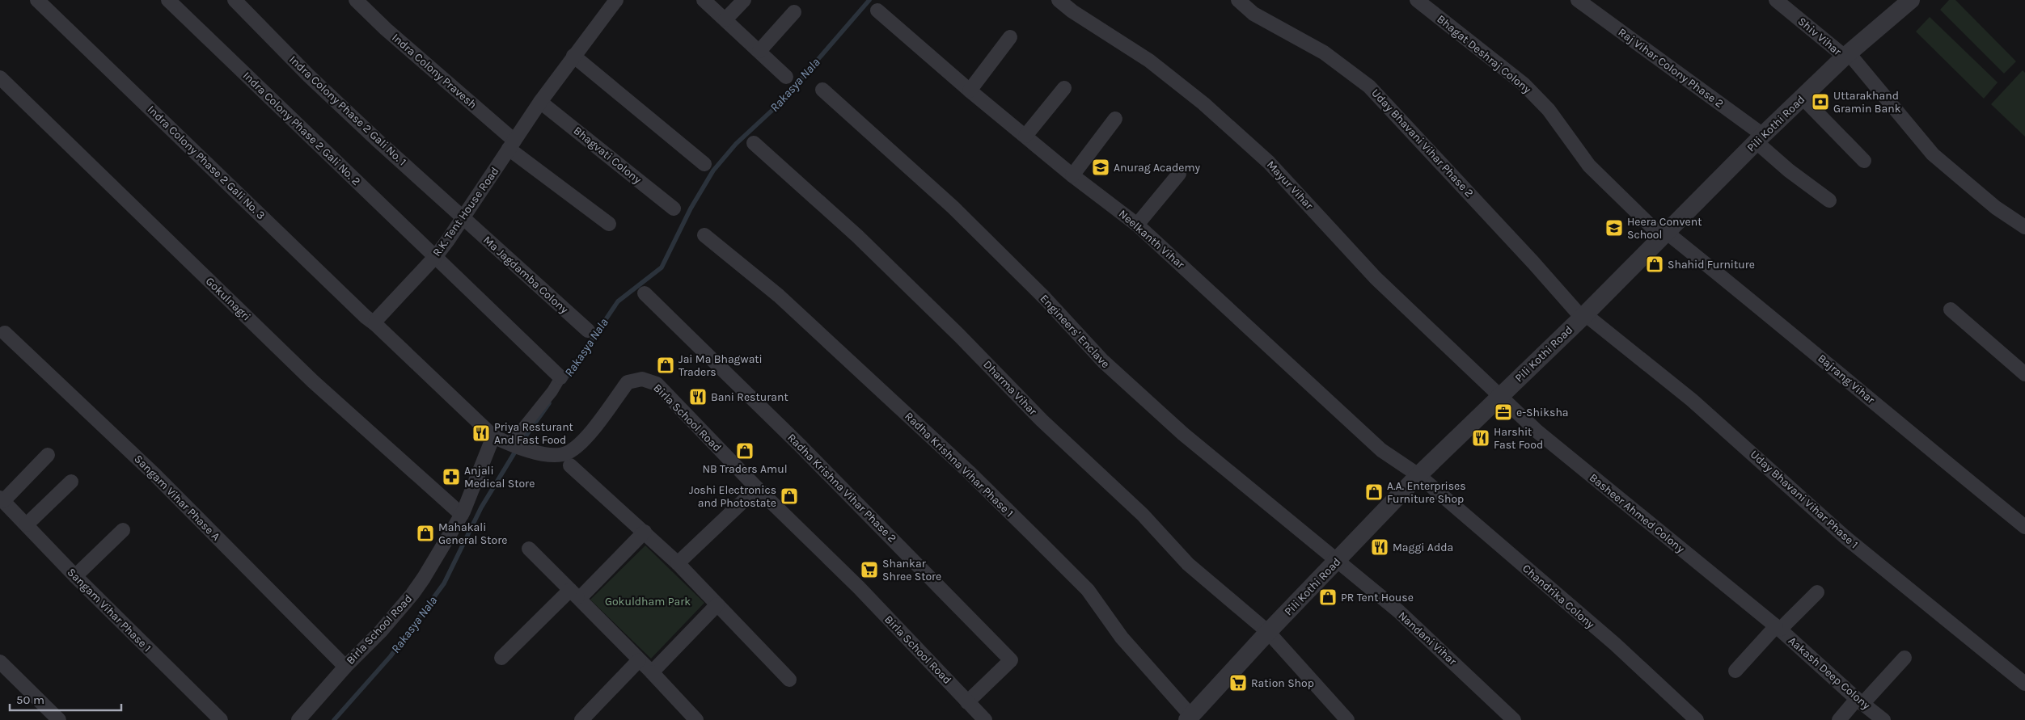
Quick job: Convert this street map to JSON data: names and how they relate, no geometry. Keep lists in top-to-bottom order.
{
  "streets": {
    "street": [
      "Shiv Vihar",
      "Bhagat Deshraj Colony",
      "Raj Vihar Colony Phase 2",
      "Indra Colony Pravesh",
      "Indra Colony Phase 2 Gali No. 1",
      "Pili Kothi Road",
      "Indra Colony Phase 2 Gali No. 2",
      "Uday Bhavani Vihar Phase 2",
      "Bhagvati Colony",
      "Indra Colony Phase 2 Gali No. 3",
      "Mayur Vihar",
      "R.K. Tent House Road",
      "Neelkanth Vihar",
      "Ma Jagdamba Colony",
      "Gokulnagri",
      "Engineers' Enclave",
      "Bajrang Vihar",
      "Dharma Vihar",
      "Birla School Road",
      "Radha Krishna Vihar Phase 1",
      "Radha Krishna Vihar Phase 2",
      "Sangam Vihar Phase A",
      "Uday Bhavani Vihar Phase 1",
      "Basheer Ahmed Colony",
      "Chandrika Colony",
      "Sangam Vihar Phase 1",
      "Nandani Vihar",
      "Aakash Deep Colony"
    ]
  },
  "crossings": [
    ["Shiv Vihar", "Pili Kothi Road"],
    ["Bhagat Deshraj Colony", "Pili Kothi Road"],
    ["Bhagat Deshraj Colony", "Bajrang Vihar"],
    ["Raj Vihar Colony Phase 2", "Pili Kothi Road"],
    ["Indra Colony Pravesh", "R.K. Tent House Road"],
    ["Indra Colony Phase 2 Gali No. 1", "R.K. Tent House Road"],
    ["Indra Colony Phase 2 Gali No. 1", "Ma Jagdamba Colony"],
    ["Pili Kothi Road", "Uday Bhavani Vihar Phase 2"],
    ["Pili Kothi Road", "Mayur Vihar"],
    ["Pili Kothi Road", "Neelkanth Vihar"],
    ["Pili Kothi Road", "Engineers' Enclave"],
    ["Pili Kothi Road", "Bajrang Vihar"],
    ["Pili Kothi Road", "Dharma Vihar"],
    ["Pili Kothi Road", "Radha Krishna Vihar Phase 1"],
    ["Pili Kothi Road", "Uday Bhavani Vihar Phase 1"],
    ["Pili Kothi Road", "Basheer Ahmed Colony"],
    ["Pili Kothi Road", "Chandrika Colony"],
    ["Pili Kothi Road", "Nandani Vihar"],
    ["Indra Colony Phase 2 Gali No. 2", "R.K. Tent House Road"],
    ["Uday Bhavani Vihar Phase 2", "Uday Bhavani Vihar Phase 1"],
    ["Bhagvati Colony", "R.K. Tent House Road"],
    ["Indra Colony Phase 2 Gali No. 3", "R.K. Tent House Road"],
    ["Mayur Vihar", "Basheer Ahmed Colony"],
    ["R.K. Tent House Road", "Ma Jagdamba Colony"],
    ["Neelkanth Vihar", "Chandrika Colony"],
    ["Gokulnagri", "Birla School Road"],
    ["Engineers' Enclave", "Nandani Vihar"],
    ["Birla School Road", "Radha Krishna Vihar Phase 2"],
    ["Birla School Road", "Sangam Vihar Phase A"],
    ["Basheer Ahmed Colony", "Aakash Deep Colony"]
  ],
  "water": ["Rakasya Nala"],
  "parks": ["Gokuldham Park"],
  "places": {
    "bank": ["Uttarakhand Gramin Bank"],
    "school or university": ["Anurag Academy", "Heera Convent School"],
    "shop": [
      "Shahid Furniture",
      "Jai Ma Bhagwati Traders",
      "NB Traders Amul",
      "A.A. Enterprises Furniture Shop",
      "Joshi Electronics and Photostate",
      "Mahakali General Store",
      "PR Tent House"
    ],
    "restaurant": [
      "Bani Resturant",
      "Priya Resturant And Fast Food",
      "Harshit Fast Food",
      "Maggi Adda"
    ],
    "office": ["e-Shiksha"],
    "pharmacy": ["Anjali Medical Store"],
    "supermarket": ["Shankar Shree Store", "Ration Shop"]
  },
  "scale_bar": "50 m"
}
